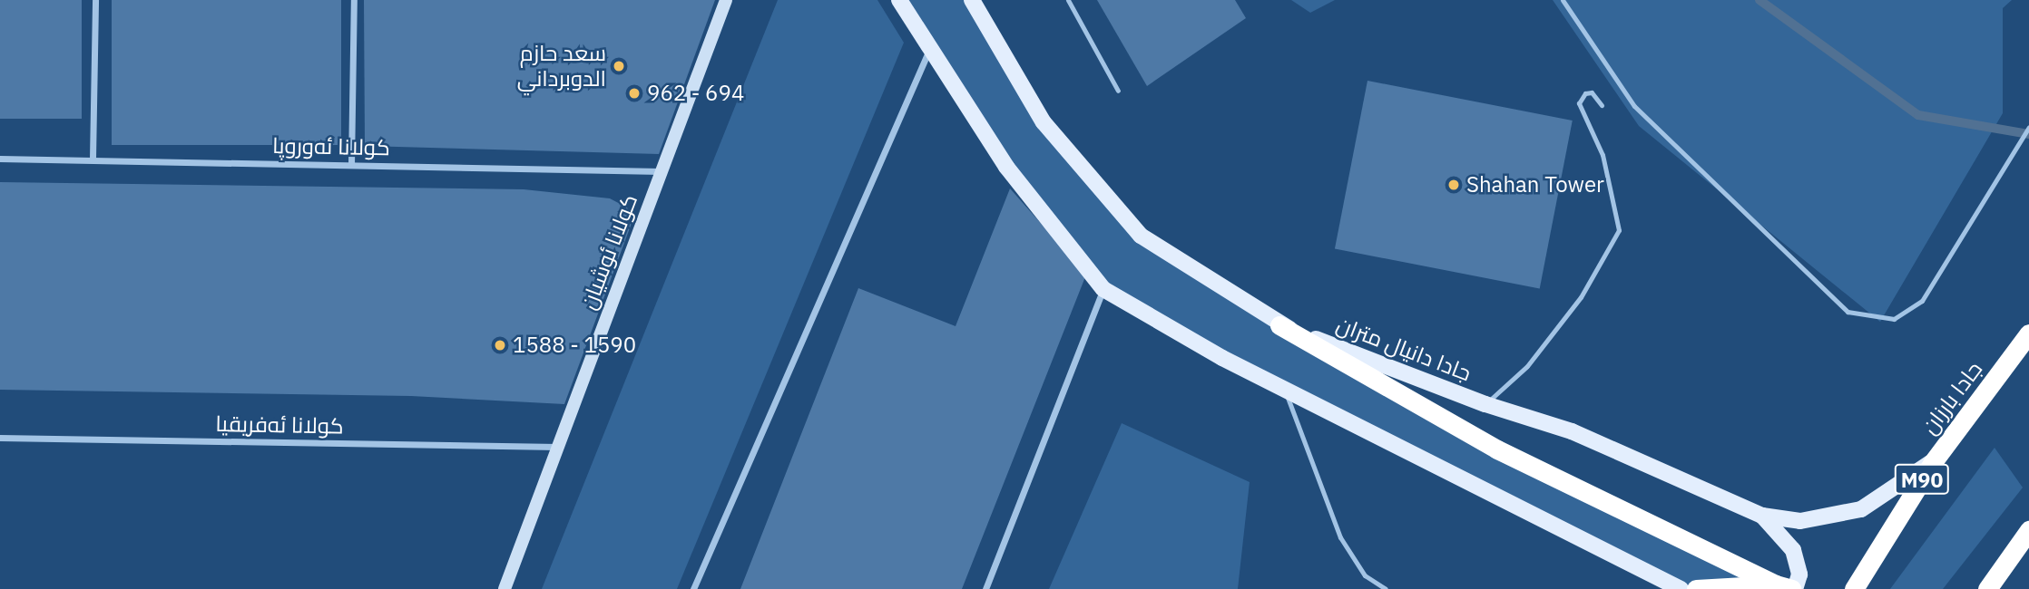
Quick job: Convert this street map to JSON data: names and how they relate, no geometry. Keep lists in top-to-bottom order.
{
  "streets": {
    "highway": ["جادا بارزان", "M90"],
    "main road": ["جادا دانيال متران"],
    "street": ["كولانا ئه‌وروپا", "كولانا ئوشيان", "كولانا ئه‌فریقیا"]
  },
  "crossings": [
    ["كولانا ئه‌وروپا", "كولانا ئوشيان"],
    ["كولانا ئوشيان", "كولانا ئه‌فریقیا"],
    ["جادا دانيال متران", "جادا بارزان"]
  ],
  "places": [
    "سعد حازم الدوبرداني",
    "962 - 694",
    "Shahan Tower",
    "1588 - 1590"
  ]
}
